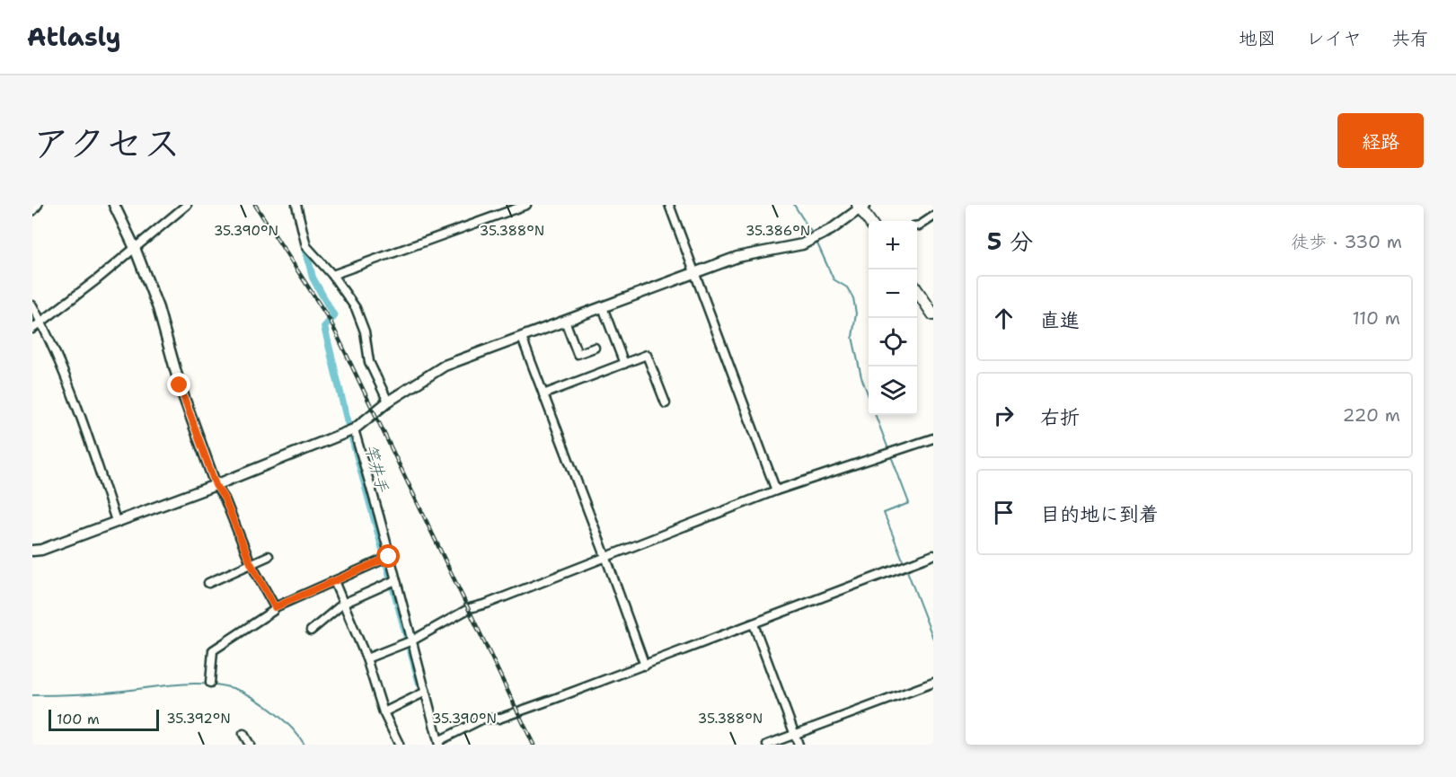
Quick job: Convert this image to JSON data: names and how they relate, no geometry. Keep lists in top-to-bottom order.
{
  "water": ["竿井手"],
  "scale_bar": "100 m",
  "page": {
    "header": "Atlasly",
    "nav": ["地図", "レイヤ", "共有"],
    "title": "アクセス",
    "buttons": "経路",
    "heading": ["5 分", "徒歩 · 330 m"],
    "map_buttons": ["+", "−"],
    "list": [
      ["直進", "110 m"],
      ["右折", "220 m"],
      "目的地に到着"
    ],
    "scale": "100 m"
  },
  "coordinates": [
    "35.390°N",
    "35.388°N",
    "35.386°N",
    "35.392°N"
  ]
}
